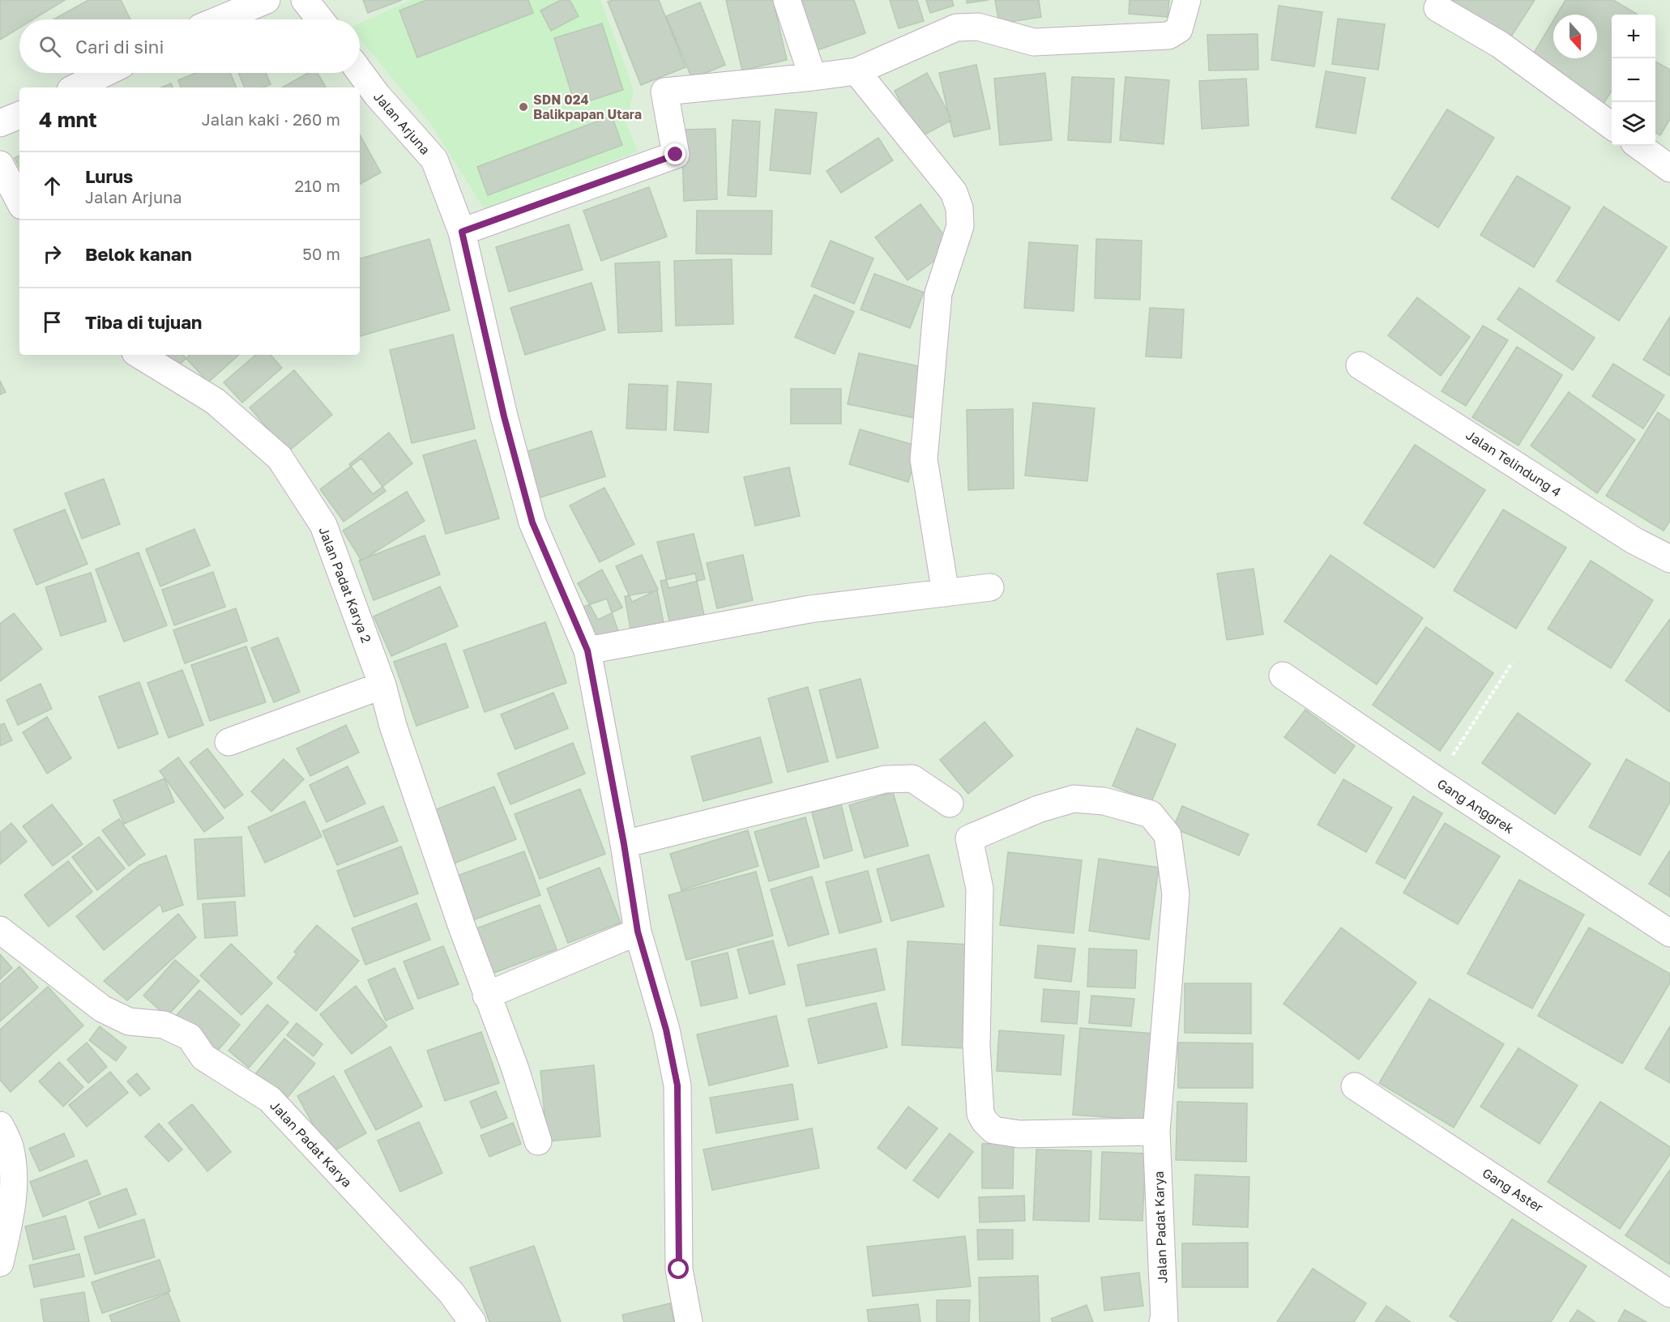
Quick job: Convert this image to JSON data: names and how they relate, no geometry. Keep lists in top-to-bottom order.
{
  "streets": {
    "street": [
      "Jalan Arjuna",
      "Jalan Telindung 4",
      "Jalan Padat Karya 2",
      "Gang Anggrek",
      "Jalan Padat Karya",
      "Gang Aster"
    ]
  },
  "places": ["SDN 024 Balikpapan Utara"],
  "north": "bottom",
  "page": {
    "map_buttons": ["+", "−"],
    "search": "Cari di sini",
    "heading": ["4 mnt", "Jalan kaki · 260 m"],
    "list": [
      ["Lurus", "Jalan Arjuna", "210 m"],
      ["Belok kanan", "50 m"],
      "Tiba di tujuan"
    ]
  }
}
